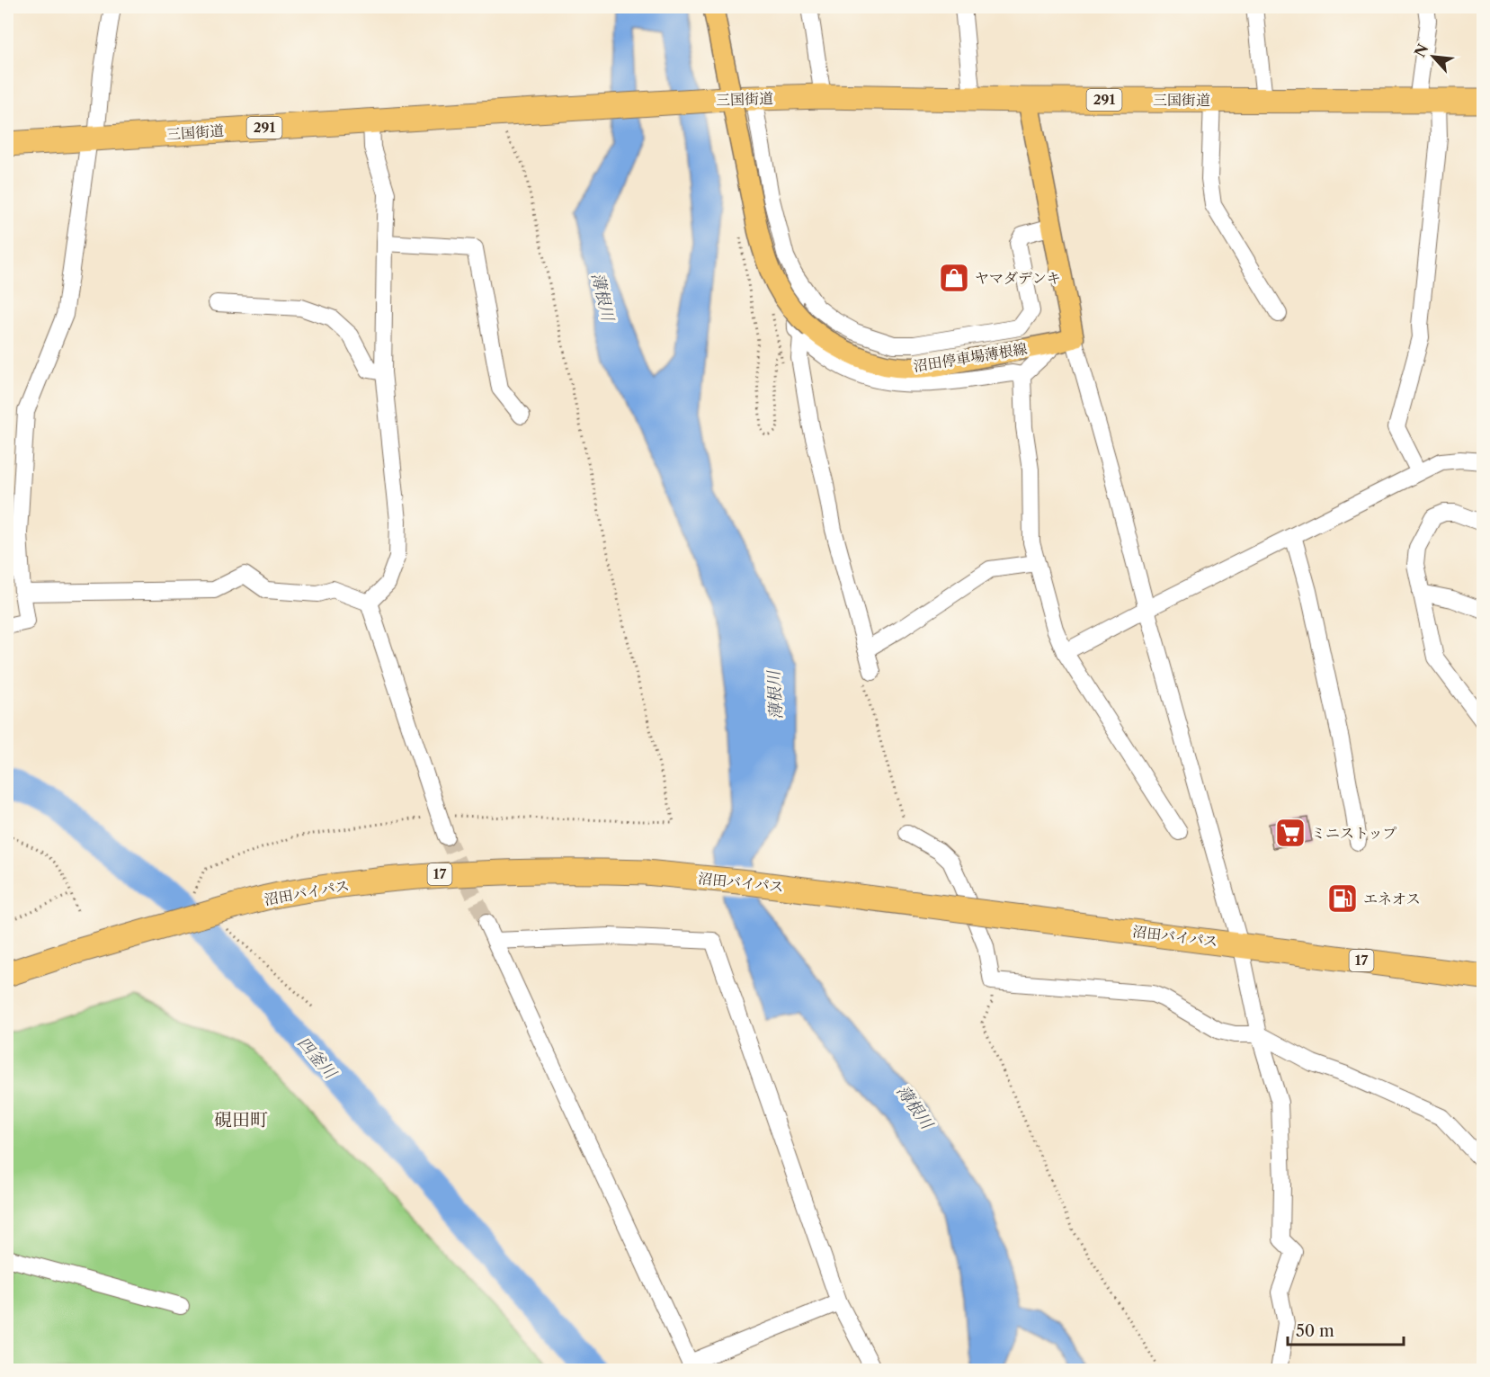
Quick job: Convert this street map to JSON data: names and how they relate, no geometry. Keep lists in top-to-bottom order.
{
  "streets": {
    "highway": [
      "三国街道",
      "291",
      "17",
      "沼田バイパス"
    ],
    "main road": ["沼田停車場薄根線"]
  },
  "districts": ["硯田町"],
  "water": ["薄根川", "四釜川"],
  "places": {
    "shop": ["ヤマダデンキ"],
    "supermarket": ["ミニストップ"],
    "fuel station": ["エネオス"]
  },
  "scale_bar": "50 m",
  "north": "top left"
}
